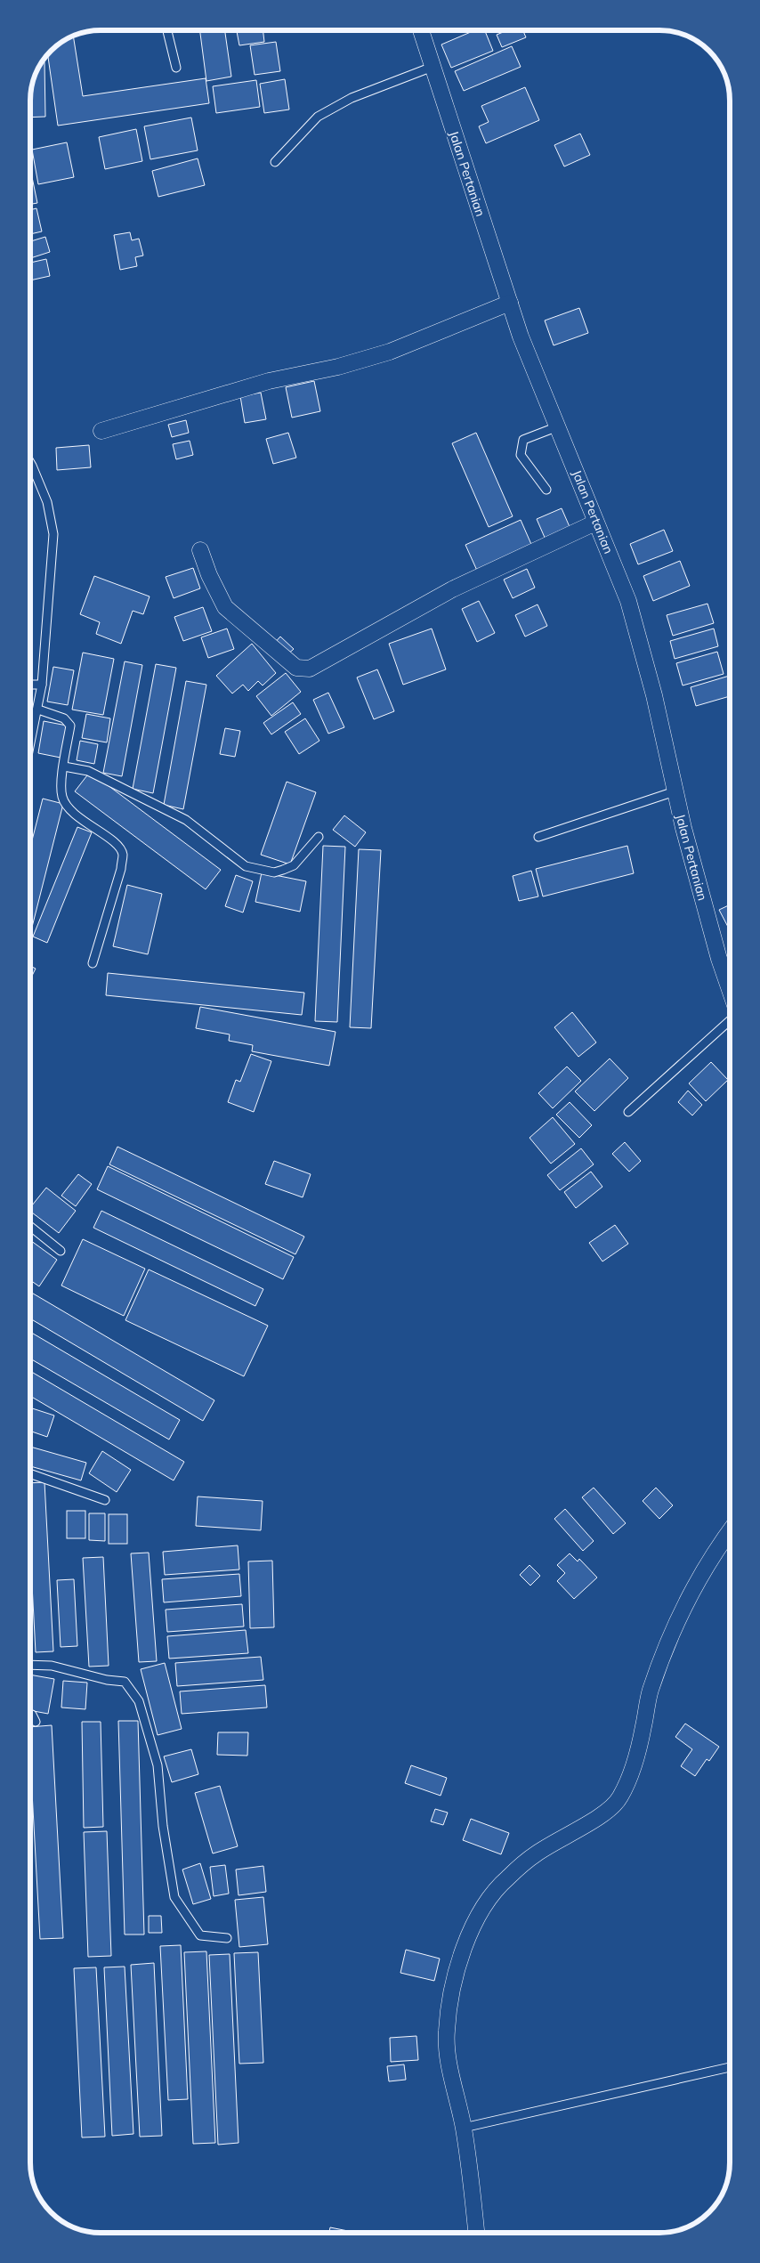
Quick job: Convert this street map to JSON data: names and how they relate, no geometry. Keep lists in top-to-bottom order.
{
  "streets": {
    "street": ["Jalan Pertanian"]
  }
}
